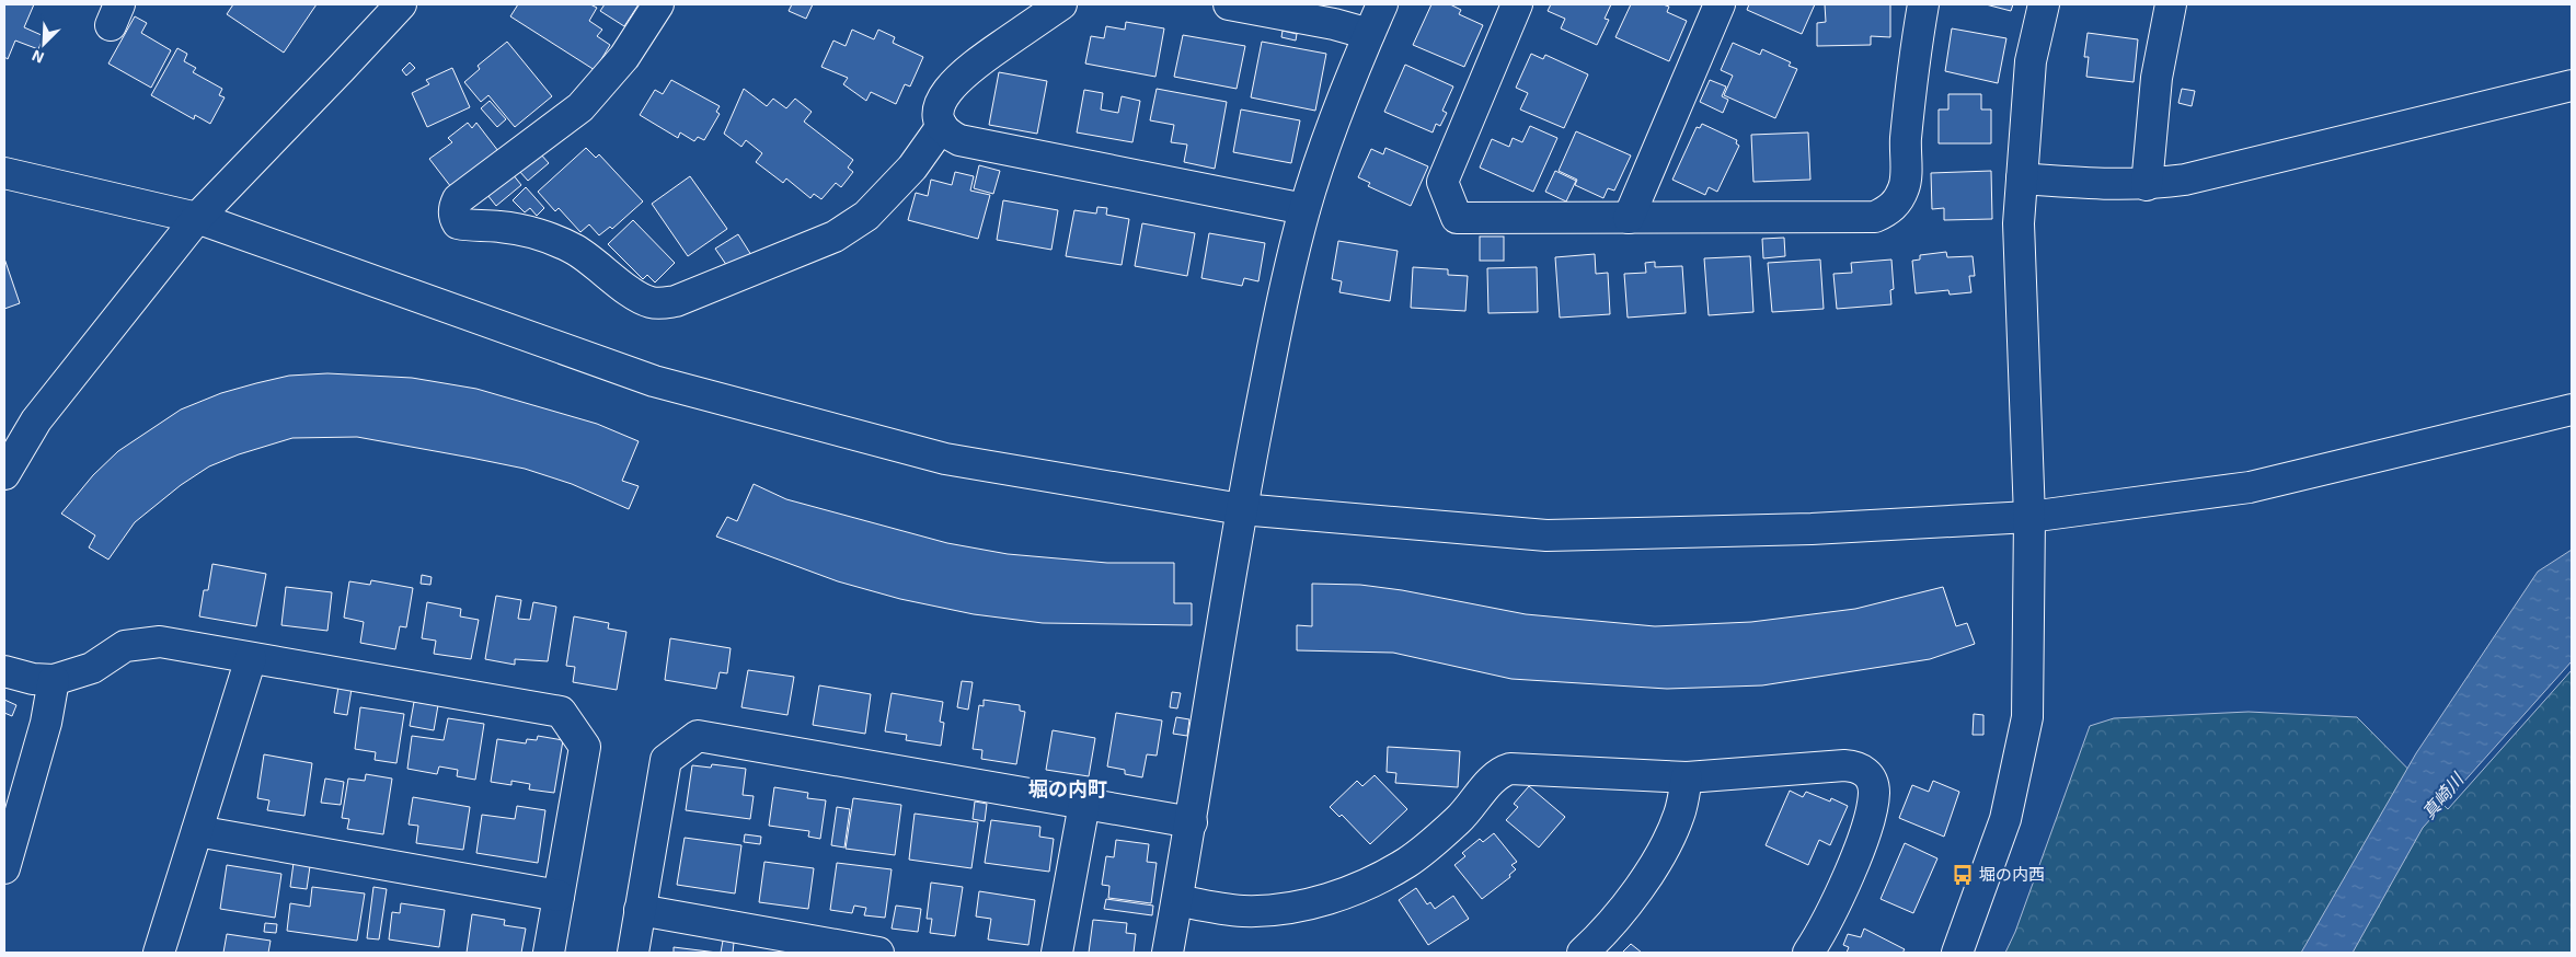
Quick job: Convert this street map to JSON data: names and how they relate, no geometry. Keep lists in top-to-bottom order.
{
  "districts": ["堀の内町"],
  "water": ["真崎川"],
  "places": {
    "bus stop": ["堀の内西"]
  },
  "north": "bottom left"
}
